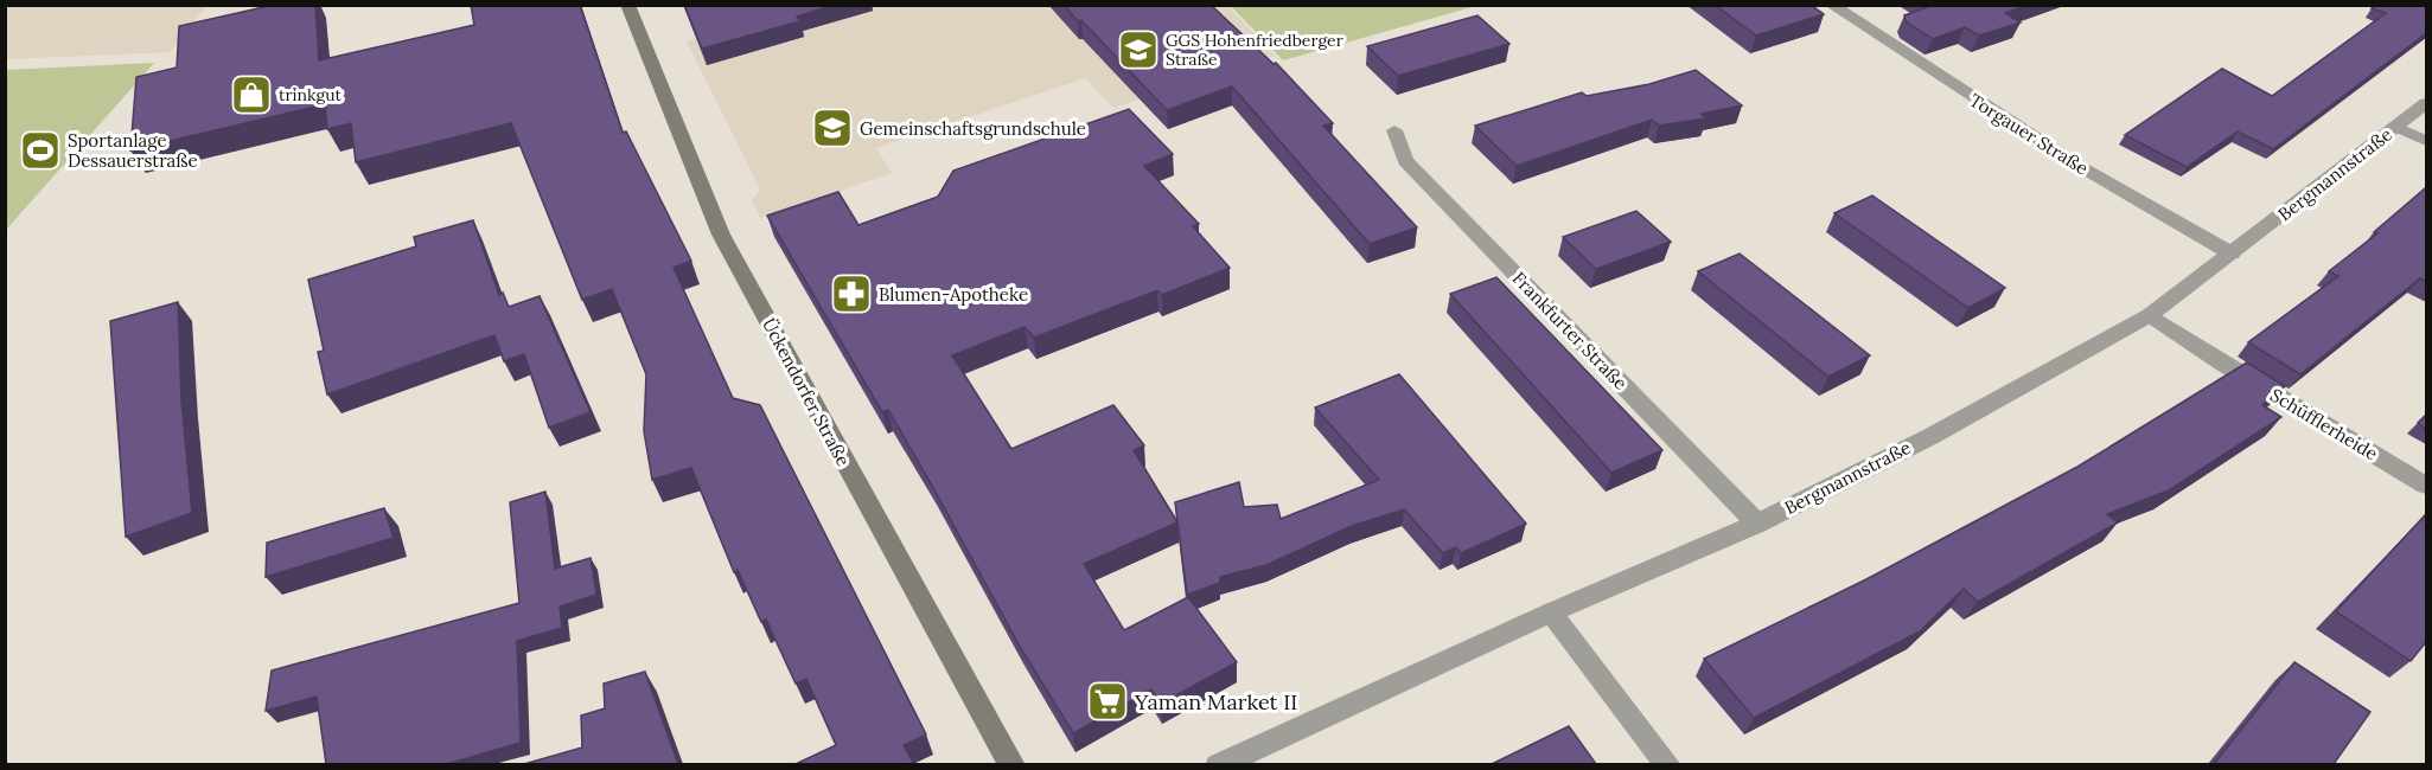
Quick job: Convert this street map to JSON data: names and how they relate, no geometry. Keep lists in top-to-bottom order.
{
  "streets": {
    "main road": ["Ückendorfer Straße"],
    "street": [
      "Torgauer Straße",
      "Bergmannstraße",
      "Frankfurter Straße",
      "Schüfflerheide"
    ]
  },
  "crossings": [
    ["Torgauer Straße", "Bergmannstraße"],
    ["Bergmannstraße", "Frankfurter Straße"],
    ["Bergmannstraße", "Schüfflerheide"]
  ],
  "places": {
    "school or university": ["GGS Hohenfriedberger Straße", "Gemeinschaftsgrundschule"],
    "shop": ["trinkgut"],
    "sports": ["Sportanlage Dessauerstraße"],
    "pharmacy": ["Blumen-Apotheke"],
    "supermarket": ["Yaman Market II"]
  }
}
